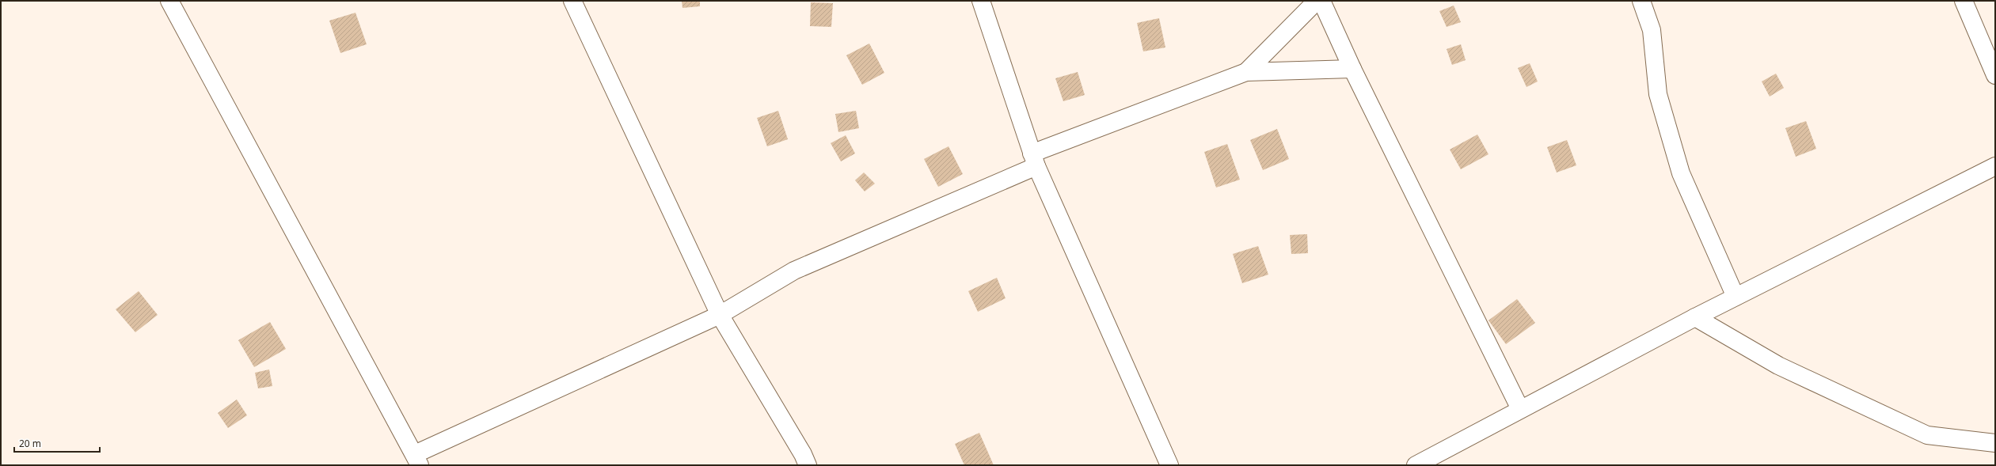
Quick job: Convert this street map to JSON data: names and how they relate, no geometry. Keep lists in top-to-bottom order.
{
  "scale_bar": "20 m"
}
